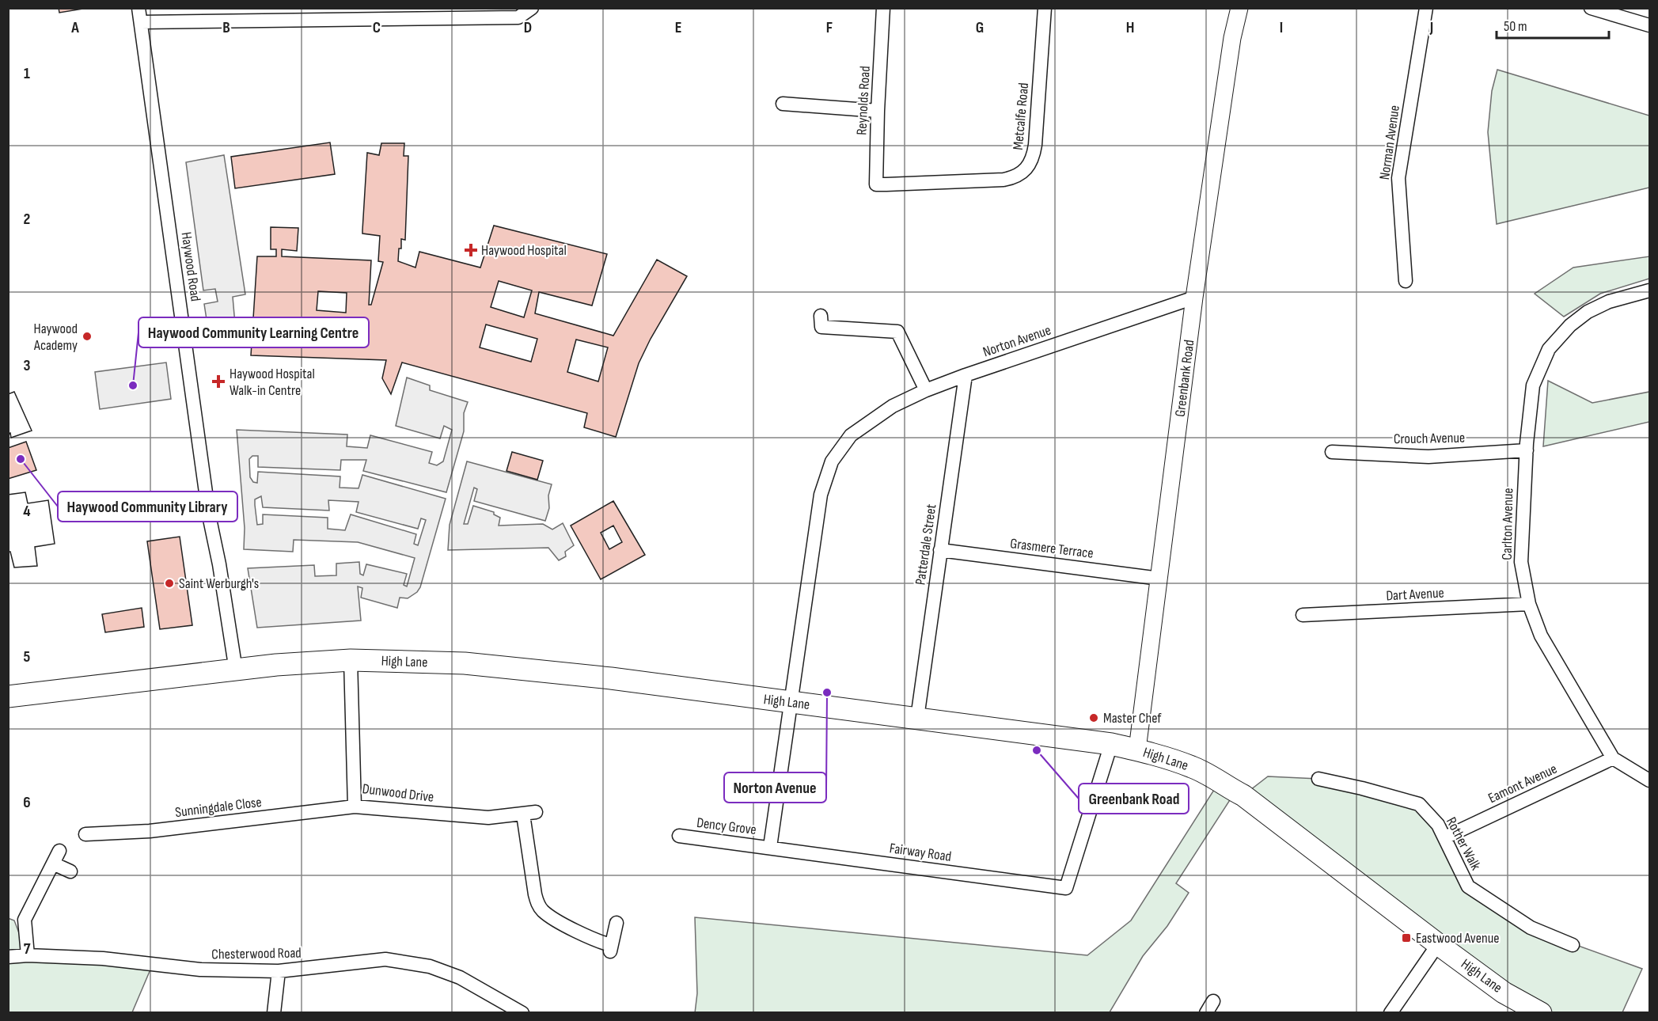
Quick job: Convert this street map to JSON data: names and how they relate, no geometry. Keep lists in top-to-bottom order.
{
  "streets": {
    "main road": ["High Lane"],
    "street": [
      "Reynolds Road",
      "Metcalfe Road",
      "Norman Avenue",
      "Haywood Road",
      "Norton Avenue",
      "Greenbank Road",
      "Crouch Avenue",
      "Carlton Avenue",
      "Patterdale Street",
      "Grasmere Terrace",
      "Dart Avenue",
      "Eamont Avenue",
      "Dunwood Drive",
      "Sunningdale Close",
      "Dency Grove",
      "Rother Walk",
      "Fairway Road",
      "Chesterwood Road"
    ]
  },
  "crossings": [
    ["Reynolds Road", "Metcalfe Road"],
    ["Haywood Road", "High Lane"],
    ["Norton Avenue", "Greenbank Road"],
    ["Norton Avenue", "Patterdale Street"],
    ["Norton Avenue", "High Lane"],
    ["Norton Avenue", "Dency Grove"],
    ["Norton Avenue", "Fairway Road"],
    ["Greenbank Road", "Grasmere Terrace"],
    ["Greenbank Road", "High Lane"],
    ["Crouch Avenue", "Carlton Avenue"],
    ["Carlton Avenue", "Dart Avenue"],
    ["Carlton Avenue", "Eamont Avenue"],
    ["Patterdale Street", "Grasmere Terrace"],
    ["Patterdale Street", "High Lane"],
    ["High Lane", "Dunwood Drive"],
    ["High Lane", "Fairway Road"],
    ["Eamont Avenue", "Rother Walk"],
    ["Dunwood Drive", "Sunningdale Close"],
    ["Dency Grove", "Fairway Road"]
  ],
  "places": {
    "health": ["Haywood Hospital", "Haywood Hospital Walk-in Centre"],
    "other": [
      "Haywood Academy",
      "Haywood Community Learning Centre",
      "Haywood Community Library",
      "Saint Werburgh's",
      "Norton Avenue",
      "Master Chef",
      "Greenbank Road"
    ],
    "transit": ["Eastwood Avenue"]
  },
  "scale_bar": "50 m",
  "grid": {
    "columns": [
      "A",
      "B",
      "C",
      "D",
      "E",
      "F",
      "G",
      "H",
      "I",
      "J"
    ],
    "rows": [
      "1",
      "2",
      "3",
      "4",
      "5",
      "6",
      "7"
    ]
  }
}
